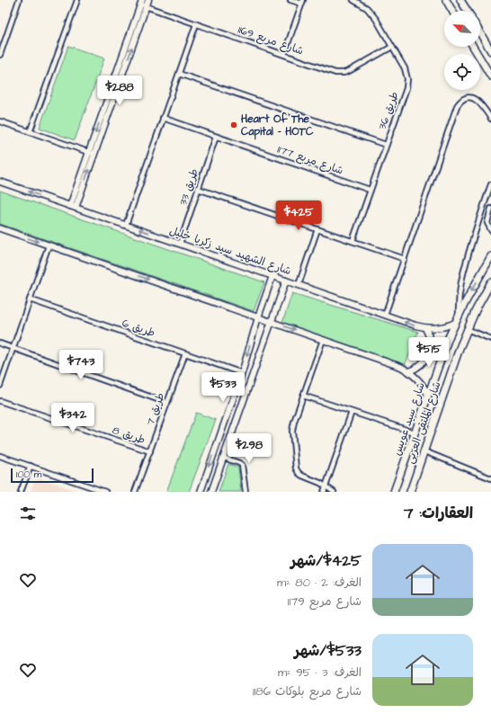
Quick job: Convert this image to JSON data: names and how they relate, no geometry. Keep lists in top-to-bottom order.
{
  "streets": {
    "main road": ["شارع سيد عويس", "شارع الملتقى العربى"],
    "street": [
      "شارع مربع 1169",
      "طريق 36",
      "شارع مربع 1177",
      "طريق 33",
      "شارع الشهيد سيد زكريا خليل",
      "طريق 6",
      "طريق 7",
      "طريق 8"
    ]
  },
  "crossings": [
    ["شارع مربع 1169", "طريق 36"],
    ["طريق 36", "شارع مربع 1177"],
    ["شارع مربع 1177", "طريق 33"],
    ["طريق 33", "شارع الشهيد سيد زكريا خليل"],
    ["شارع الشهيد سيد زكريا خليل", "شارع سيد عويس"],
    ["طريق 6", "طريق 7"],
    ["طريق 7", "طريق 8"]
  ],
  "places": ["Heart Of The Capital - HOTC"],
  "scale_bar": "100 m",
  "north": "top left",
  "page": {
    "price": [
      "$288",
      "$425",
      "$515",
      "$743",
      "$533",
      "$342",
      "$298"
    ],
    "scale": "100 m",
    "heading": "العقارات: 7",
    "list": [
      {
        "name": "$425/شهر",
        "note": "الغرف: 2 · 80 m² · شارع مربع 1179"
      },
      {
        "name": "$533/شهر",
        "note": "الغرف: 3 · 95 m² · شارع مربع بلوكات 1186"
      }
    ]
  }
}
